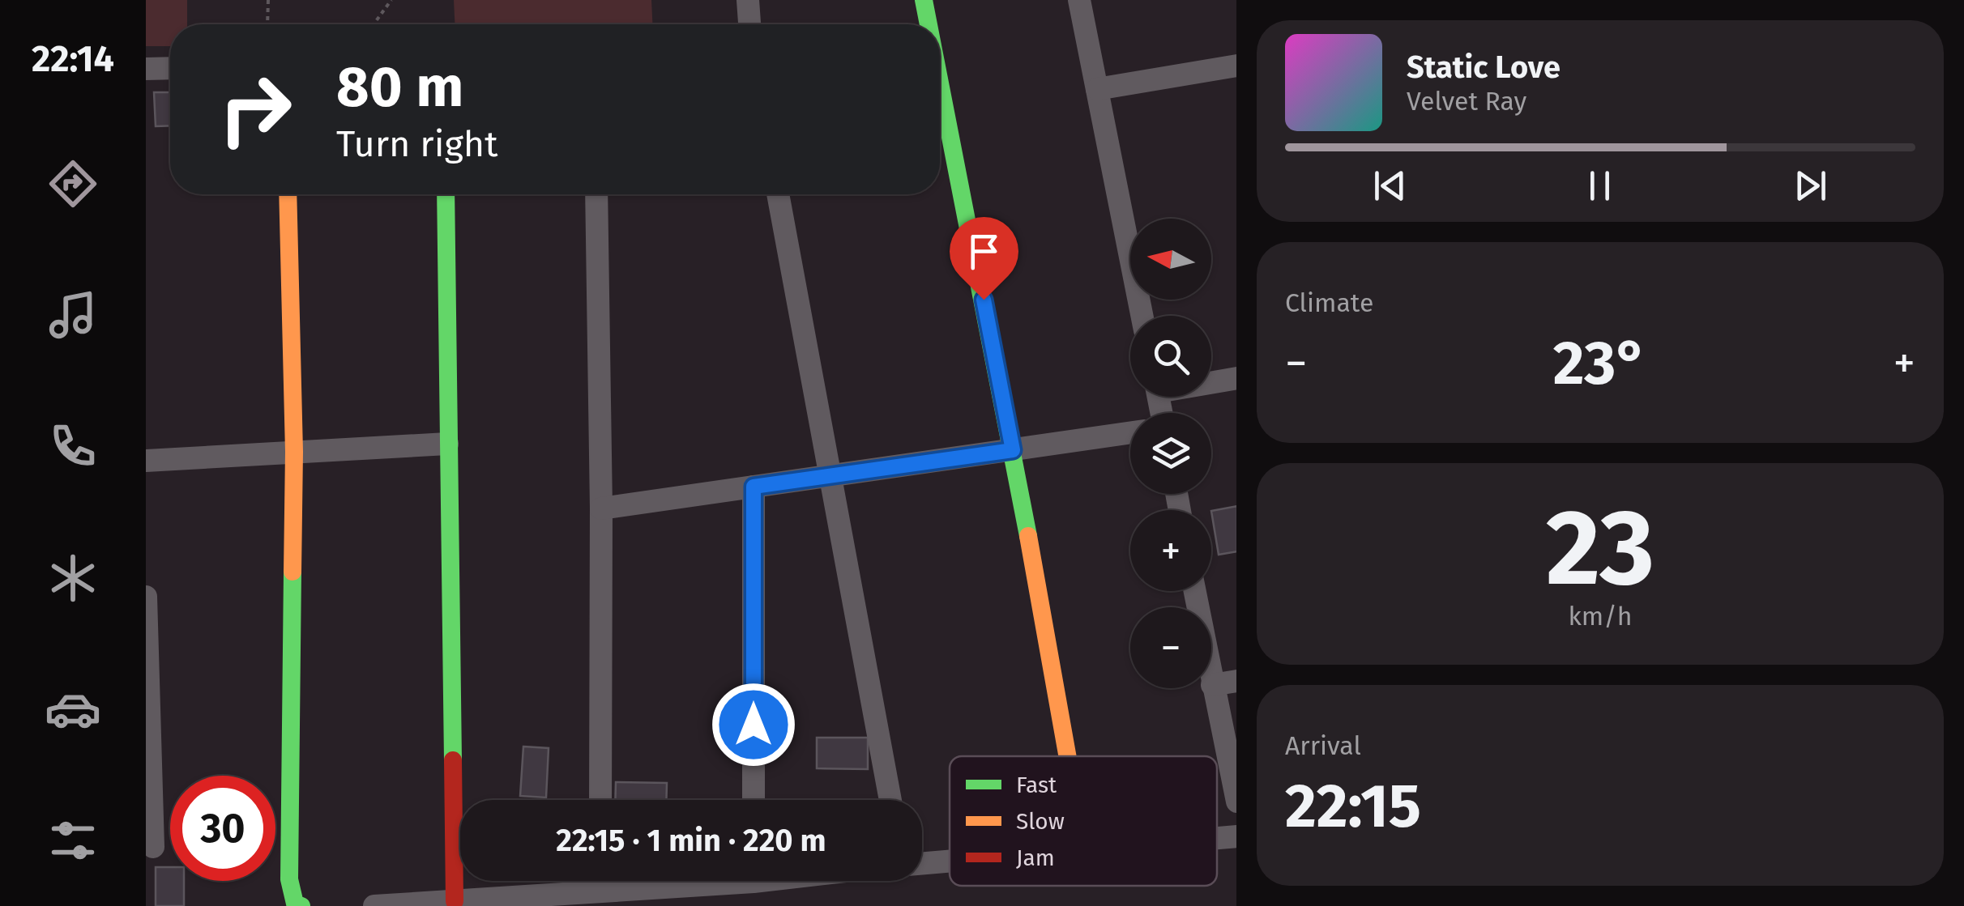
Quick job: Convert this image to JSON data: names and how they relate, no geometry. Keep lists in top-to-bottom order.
{
  "legend": ["Fast", "Slow", "Jam"],
  "north": "left",
  "page": {
    "tabs": "22:14",
    "turn": ["80 m", "Turn right"],
    "song": ["Static Love", "Velvet Ray"],
    "map_buttons": ["+", "−"],
    "tile": [
      "Climate",
      ["23", "km/h"],
      ["Arrival", "22:15"]
    ],
    "heat": ["−", "23°", "+"],
    "limit": "30",
    "trip": "22:15 · 1 min · 220 m"
  }
}
